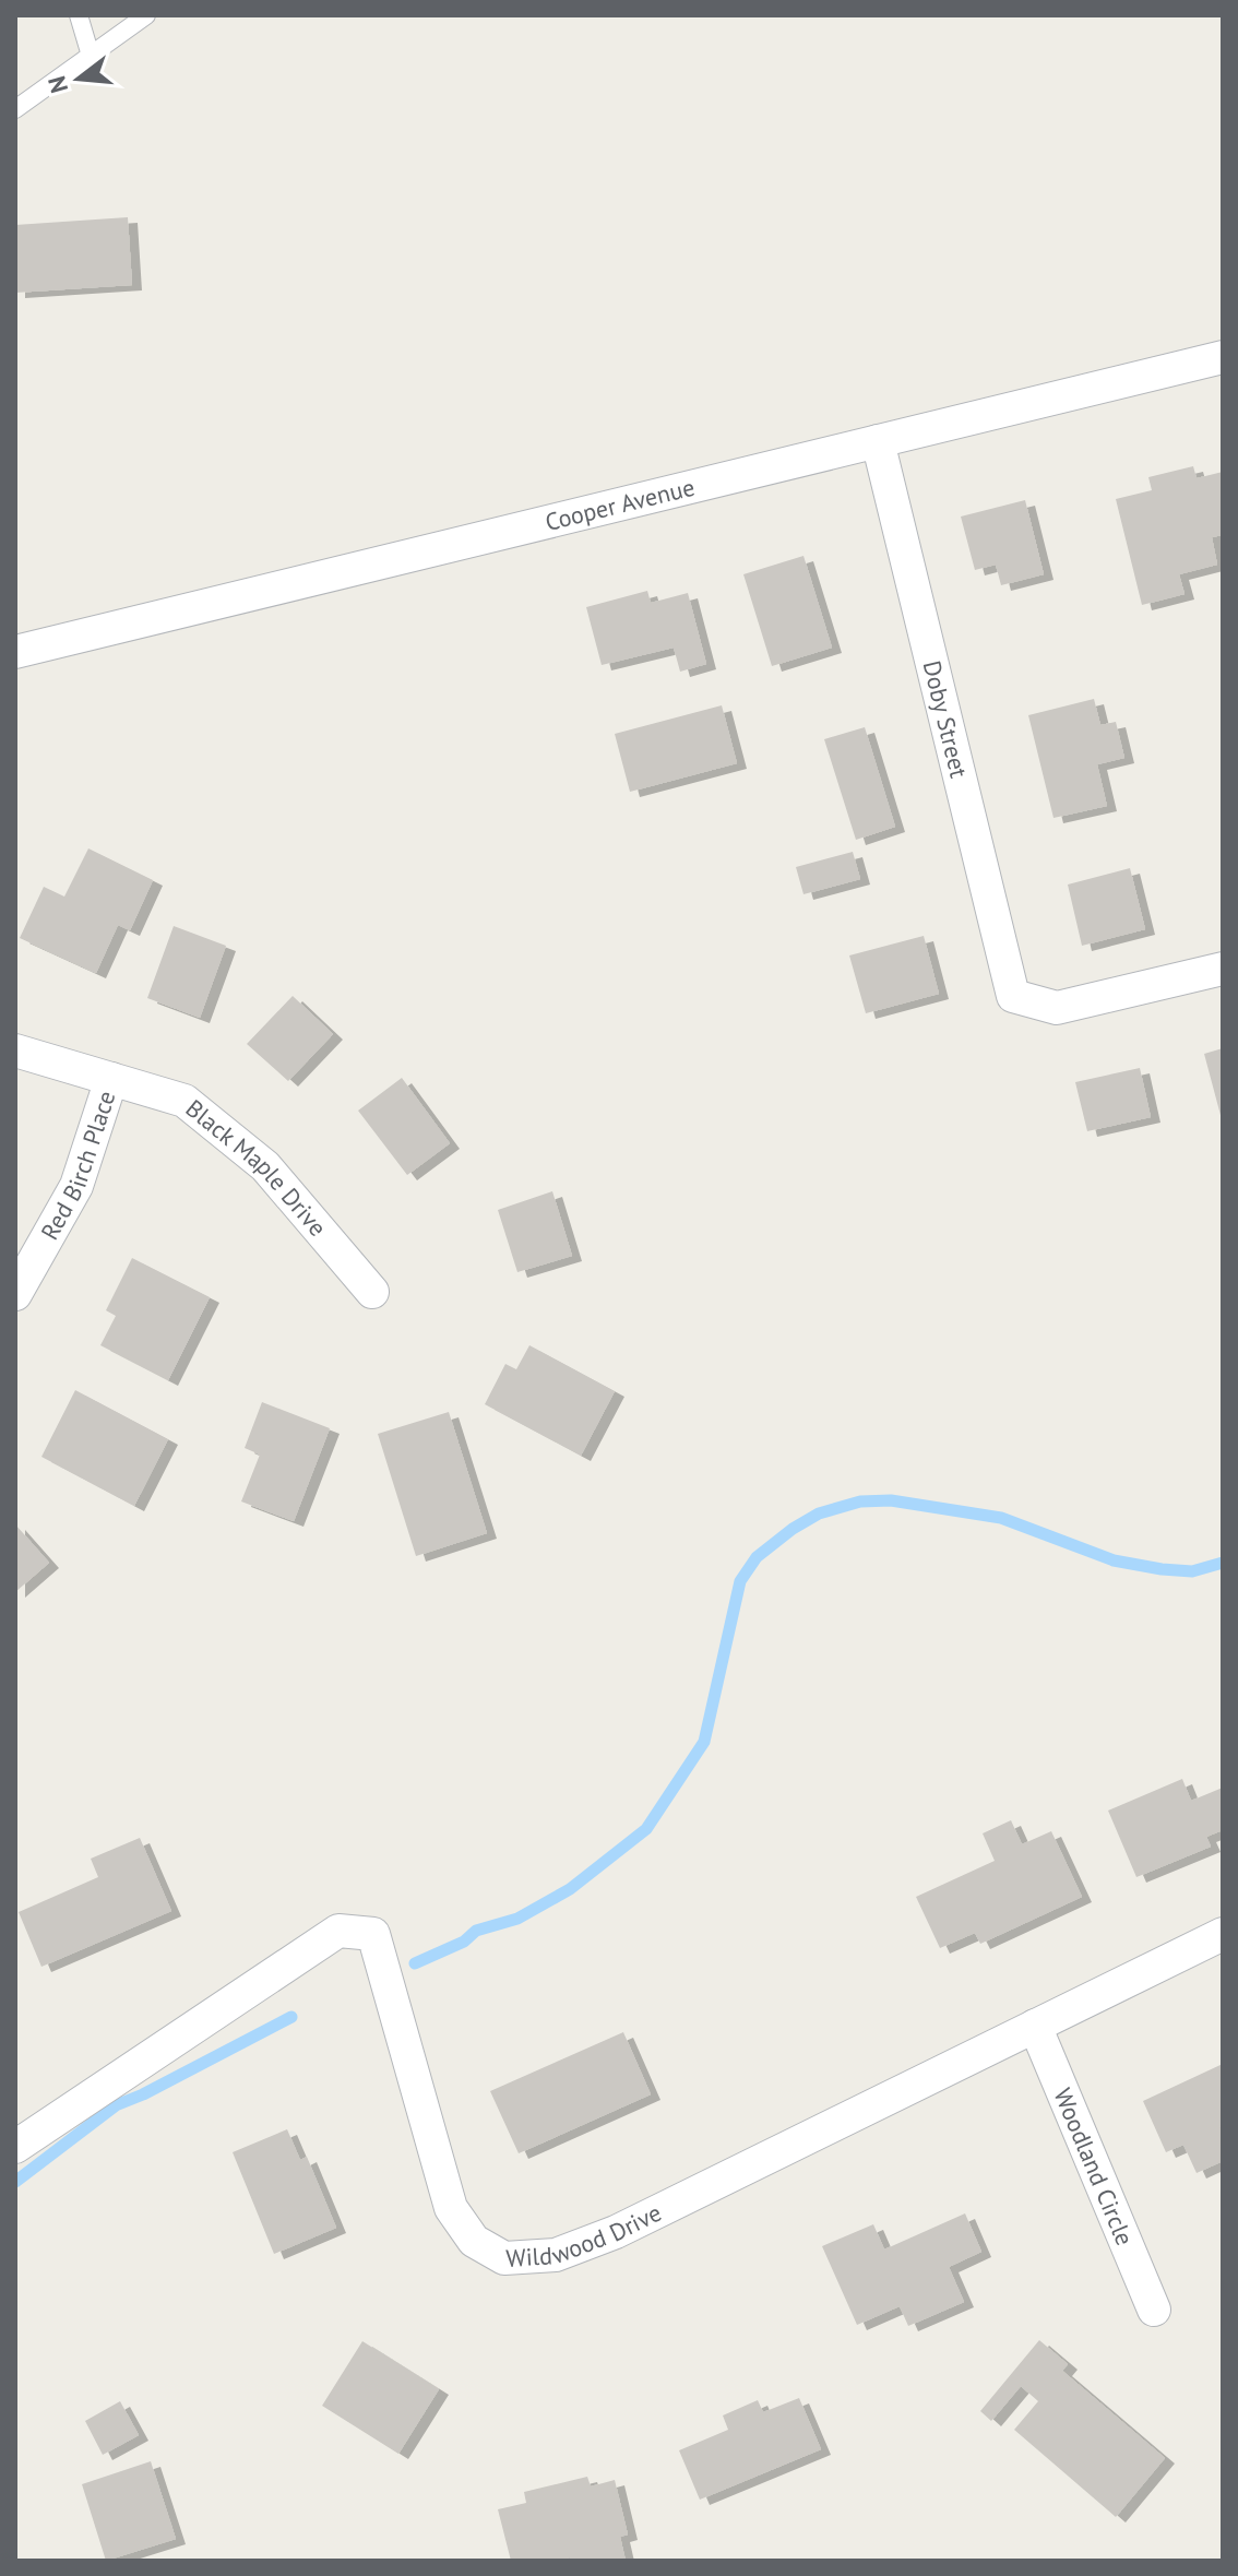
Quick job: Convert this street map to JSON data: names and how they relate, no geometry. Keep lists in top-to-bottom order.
{
  "streets": {
    "street": [
      "Cooper Avenue",
      "Doby Street",
      "Red Birch Place",
      "Black Maple Drive",
      "Woodland Circle",
      "Wildwood Drive"
    ]
  },
  "crossings": [
    ["Cooper Avenue", "Doby Street"],
    ["Red Birch Place", "Black Maple Drive"],
    ["Woodland Circle", "Wildwood Drive"]
  ],
  "north": "left"
}
